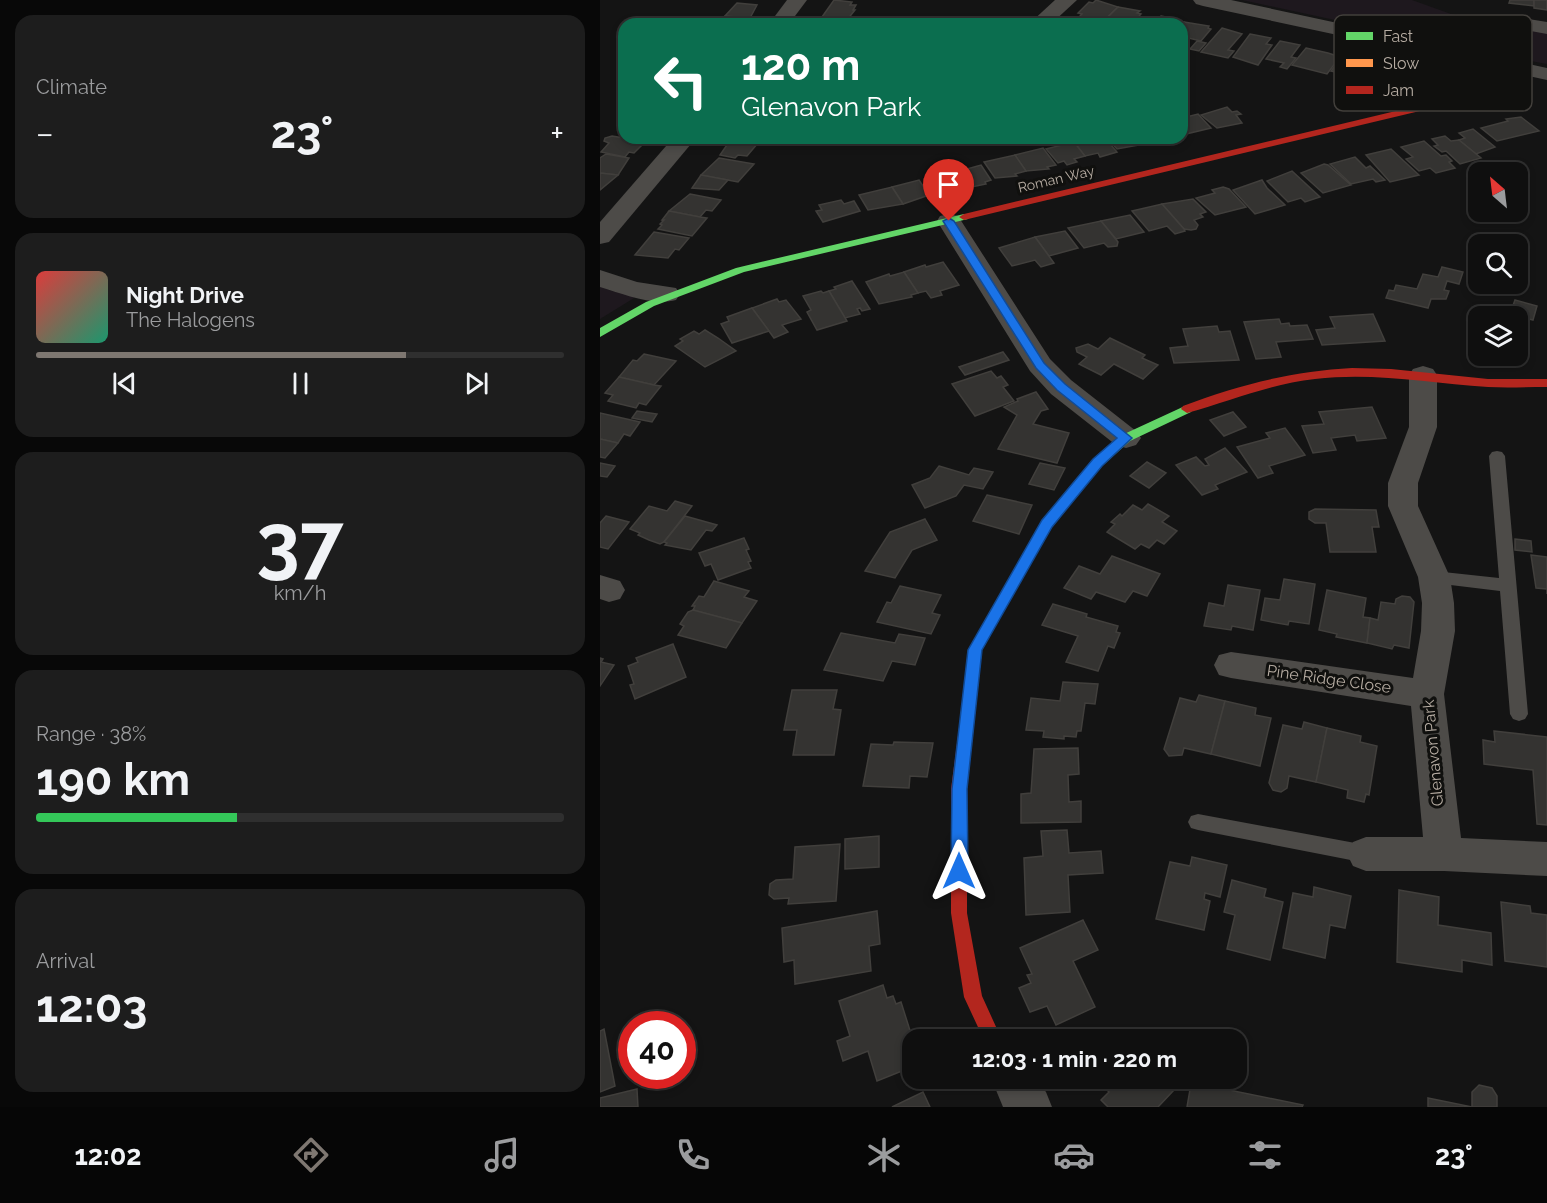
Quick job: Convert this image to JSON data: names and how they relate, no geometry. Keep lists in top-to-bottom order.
{
  "streets": {
    "street": ["Roman Way", "Pine Ridge Close", "Glenavon Park"]
  },
  "crossings": [
    ["Pine Ridge Close", "Glenavon Park"]
  ],
  "legend": ["Fast", "Slow", "Jam"],
  "north": "top left",
  "page": {
    "tile": [
      "Climate",
      ["37", "km/h"],
      ["Range · 38%", "190 km"],
      ["Arrival", "12:03"]
    ],
    "turn": ["120 m", "Glenavon Park"],
    "heat": ["−", "23°", "+"],
    "song": ["Night Drive", "The Halogens"],
    "limit": "40",
    "trip": "12:03 · 1 min · 220 m",
    "tabs": ["12:02", "23°"]
  }
}
